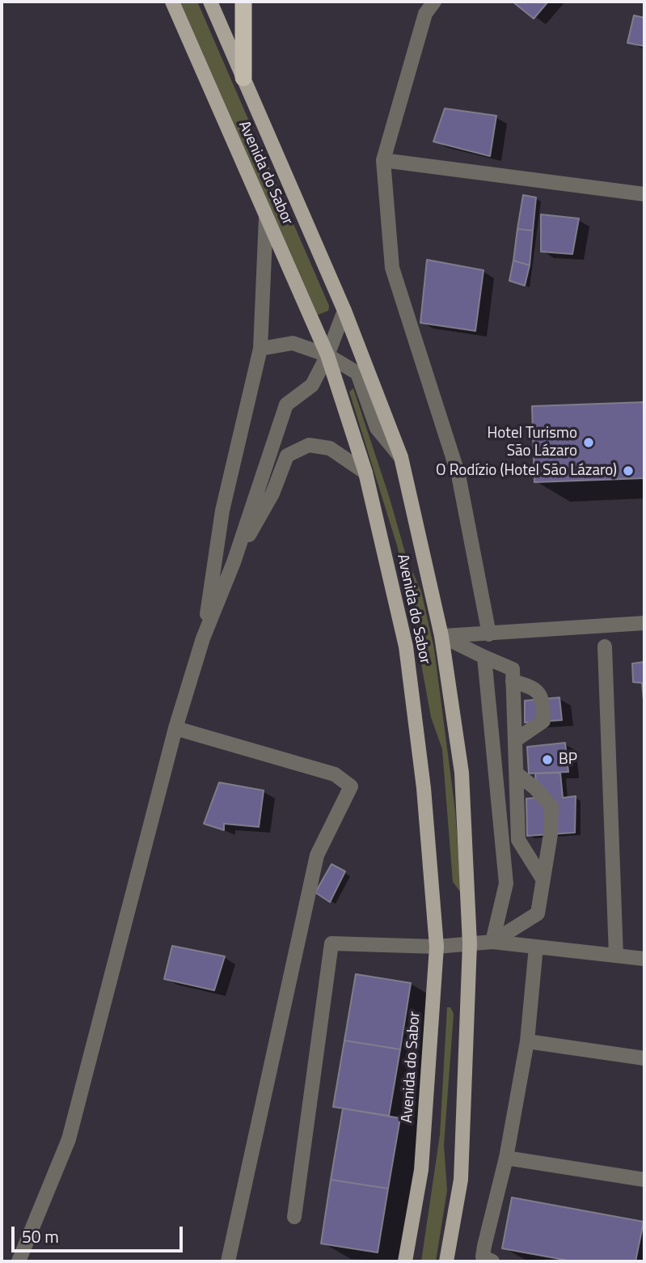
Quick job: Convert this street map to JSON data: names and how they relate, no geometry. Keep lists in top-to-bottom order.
{
  "streets": {
    "main road": ["Avenida do Sabor"]
  },
  "places": ["Hotel Turismo São Lázaro", "O Rodízio (Hotel São Lázaro)", "BP"],
  "scale_bar": "50 m"
}
